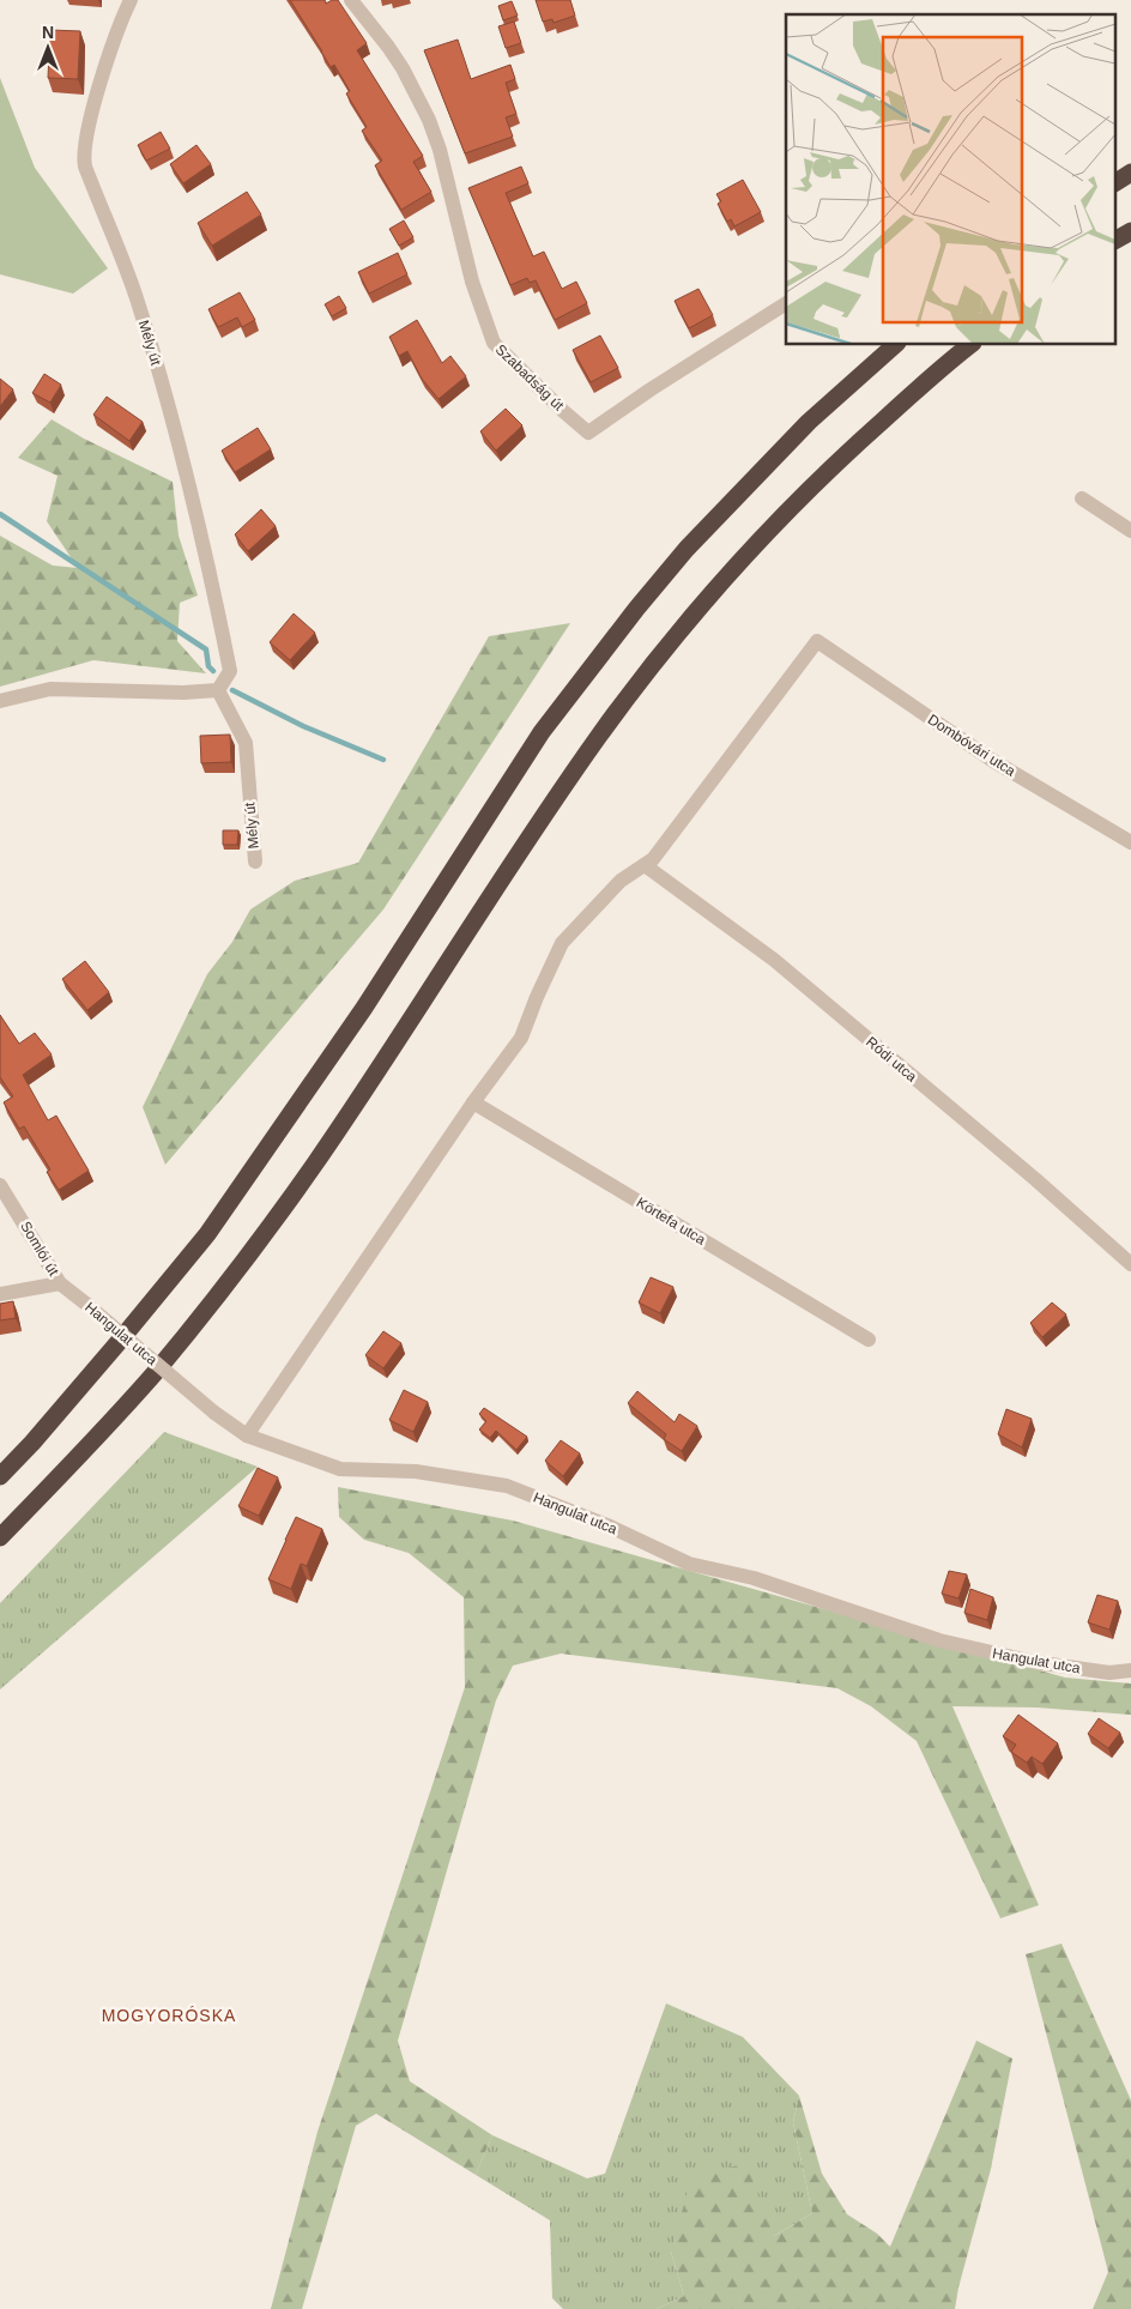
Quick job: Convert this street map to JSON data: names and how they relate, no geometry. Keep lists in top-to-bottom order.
{
  "streets": {
    "street": [
      "Mély út",
      "Szabadság út",
      "Dombóvári utca",
      "Ródi utca",
      "Körtefa utca",
      "Somlói út",
      "Hangulat utca"
    ]
  },
  "crossings": [
    ["Dombóvári utca", "Ródi utca"],
    ["Somlói út", "Hangulat utca"]
  ],
  "districts": ["MOGYORÓSKA"],
  "north": "top"
}
